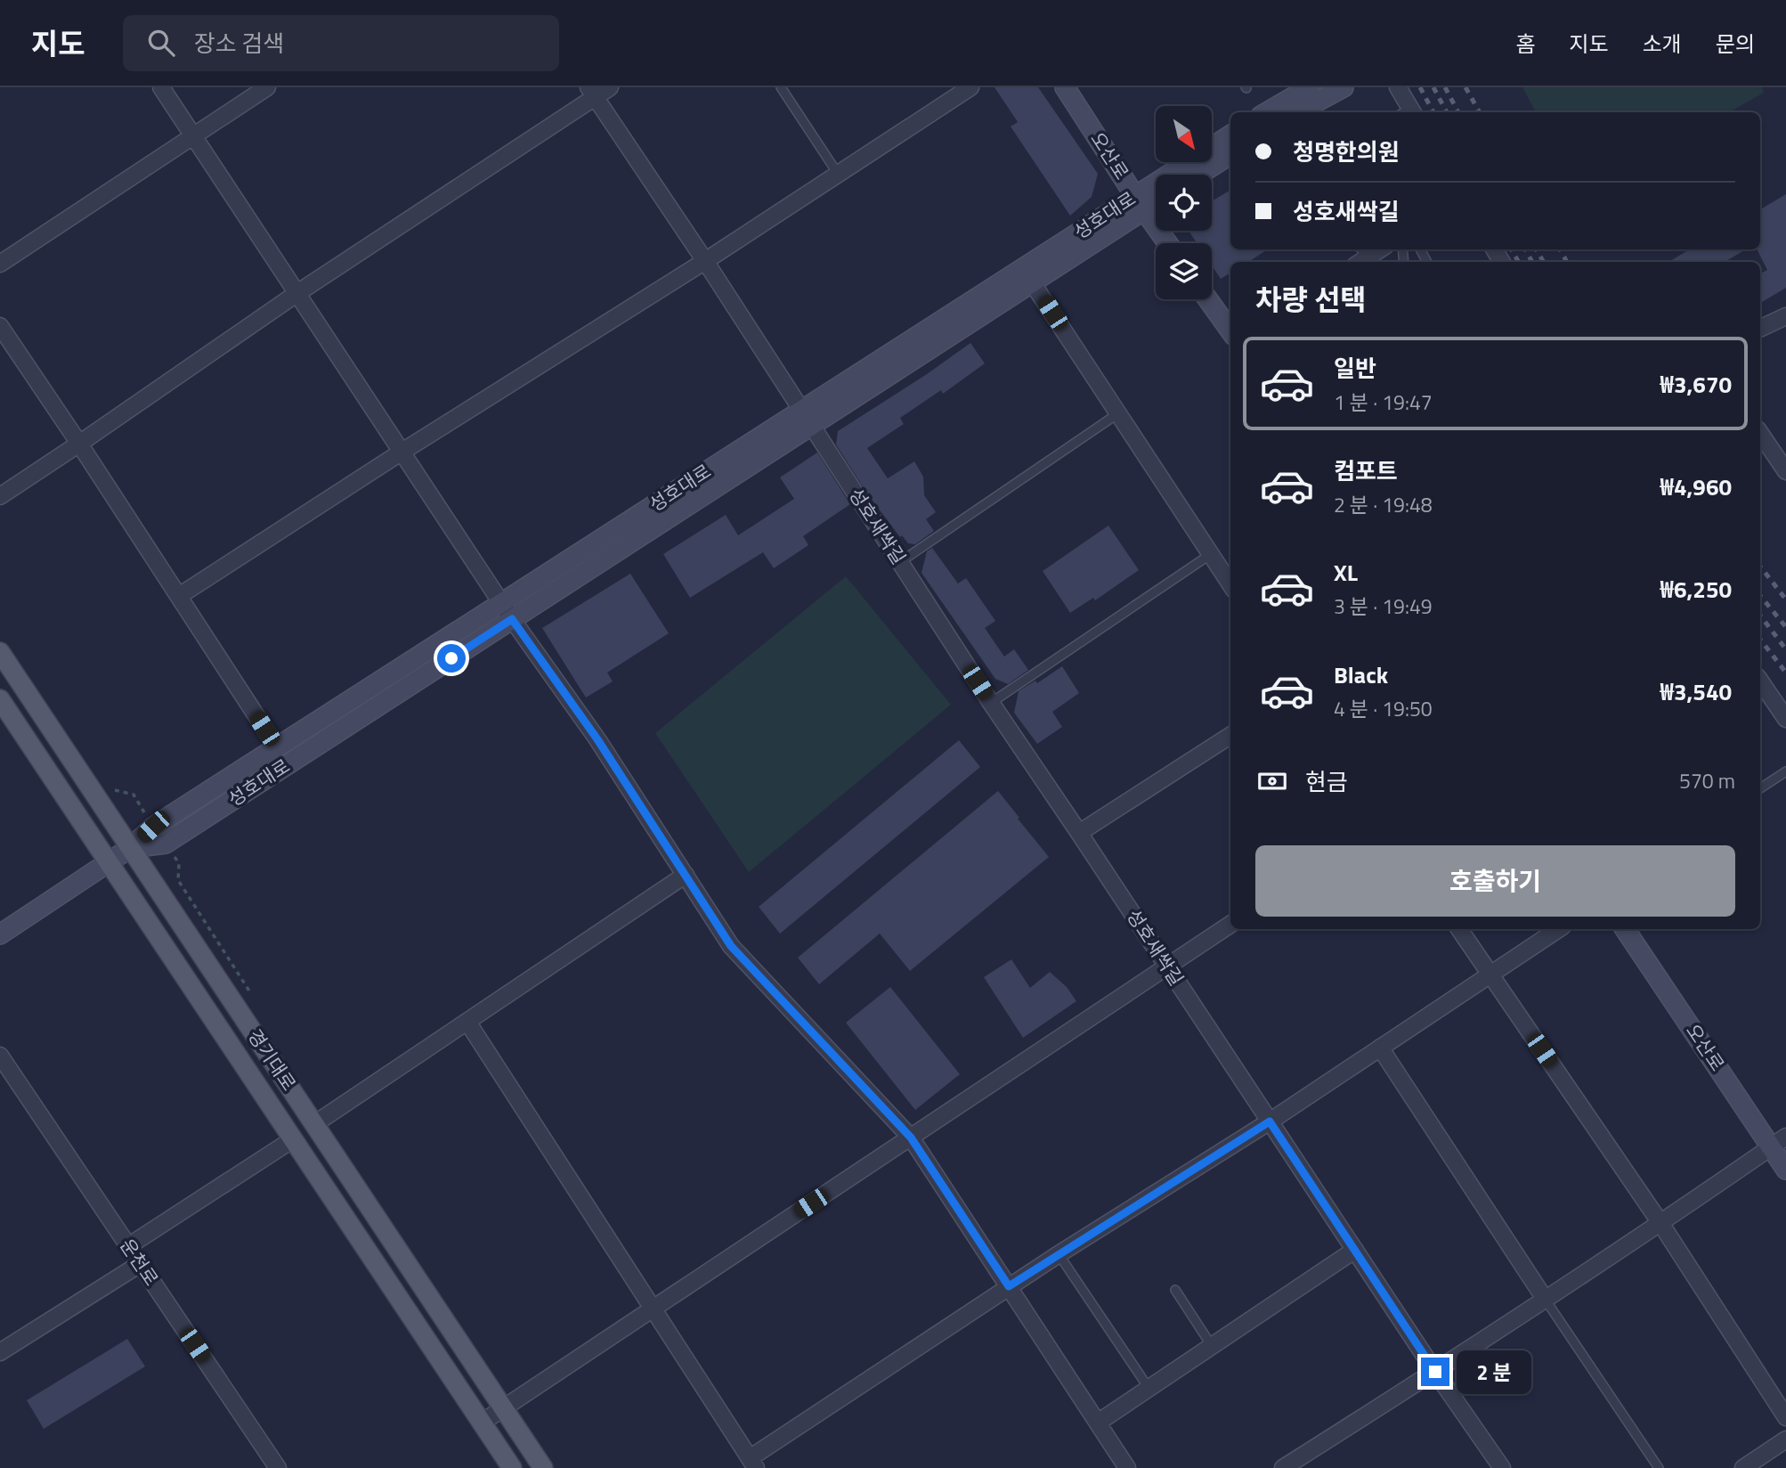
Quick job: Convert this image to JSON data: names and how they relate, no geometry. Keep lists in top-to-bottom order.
{
  "streets": {
    "main road": ["오산로", "성호대로", "경기대로"],
    "street": ["성호새싹길", "운천로"]
  },
  "crossings": [
    ["오산로", "성호대로"],
    ["성호대로", "성호새싹길"],
    ["성호대로", "경기대로"]
  ],
  "north": "bottom right",
  "page": {
    "header": "지도",
    "search": "장소 검색",
    "nav": [
      "홈",
      "지도",
      "소개",
      "문의"
    ],
    "banner": ["청명한의원", "성호새싹길"],
    "heading": "차량 선택",
    "list": [
      {
        "name": "일반",
        "note": "1 분 · 19:47",
        "value": "₩3,670"
      },
      {
        "name": "컴포트",
        "note": "2 분 · 19:48",
        "value": "₩4,960"
      },
      {
        "name": "XL",
        "note": "3 분 · 19:49",
        "value": "₩6,250"
      },
      {
        "name": "Black",
        "note": "4 분 · 19:50",
        "value": "₩3,540"
      }
    ],
    "pay": ["현금", "570 m"],
    "buttons": "호출하기",
    "bubble": "2 분"
  }
}
